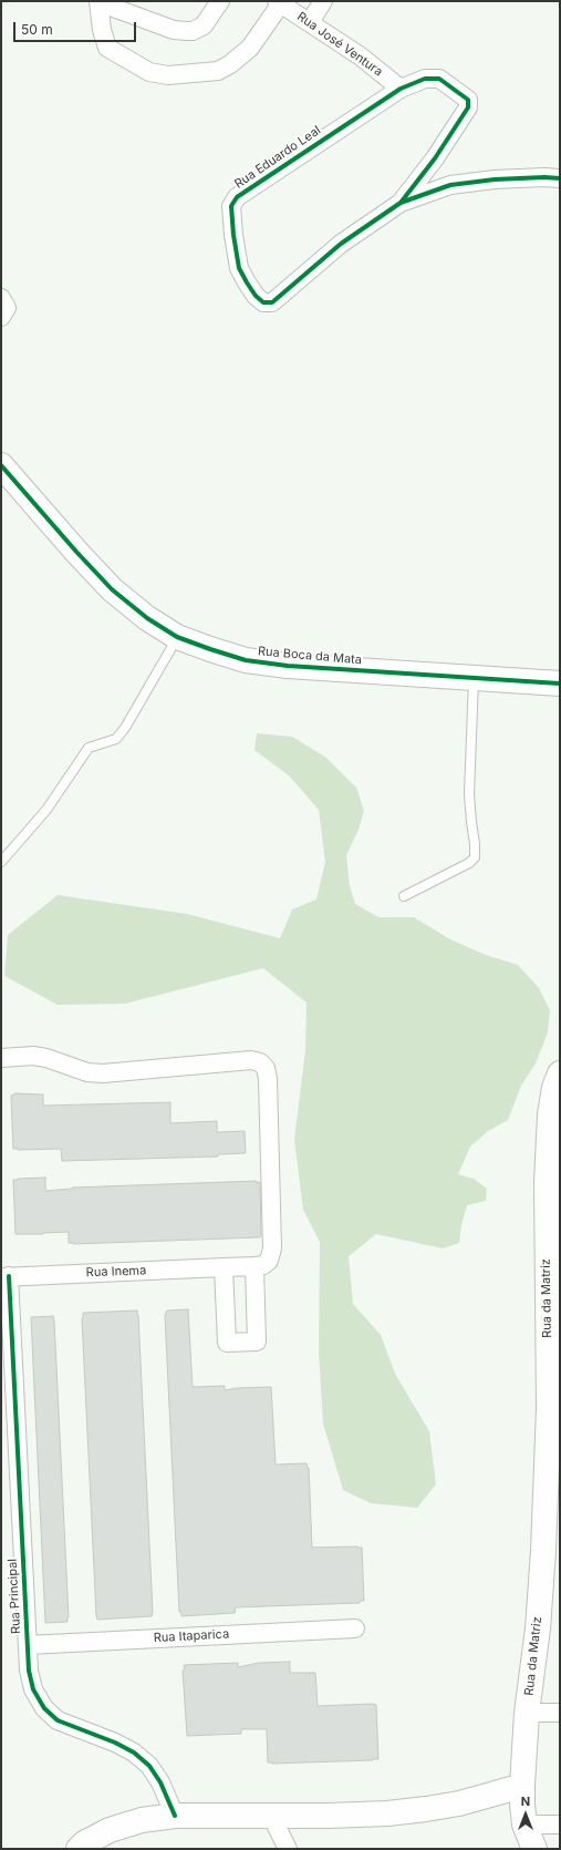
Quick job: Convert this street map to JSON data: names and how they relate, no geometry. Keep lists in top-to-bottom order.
{
  "streets": {
    "street": [
      "Rua José Ventura",
      "Rua Eduardo Leal",
      "Rua Boca da Mata",
      "Rua Inema",
      "Rua da Matriz",
      "Rua Principal",
      "Rua Itaparica"
    ]
  },
  "crossings": [
    ["Rua José Ventura", "Rua Eduardo Leal"],
    ["Rua Inema", "Rua Principal"],
    ["Rua Principal", "Rua Itaparica"]
  ],
  "scale_bar": "50 m",
  "north": "top"
}
